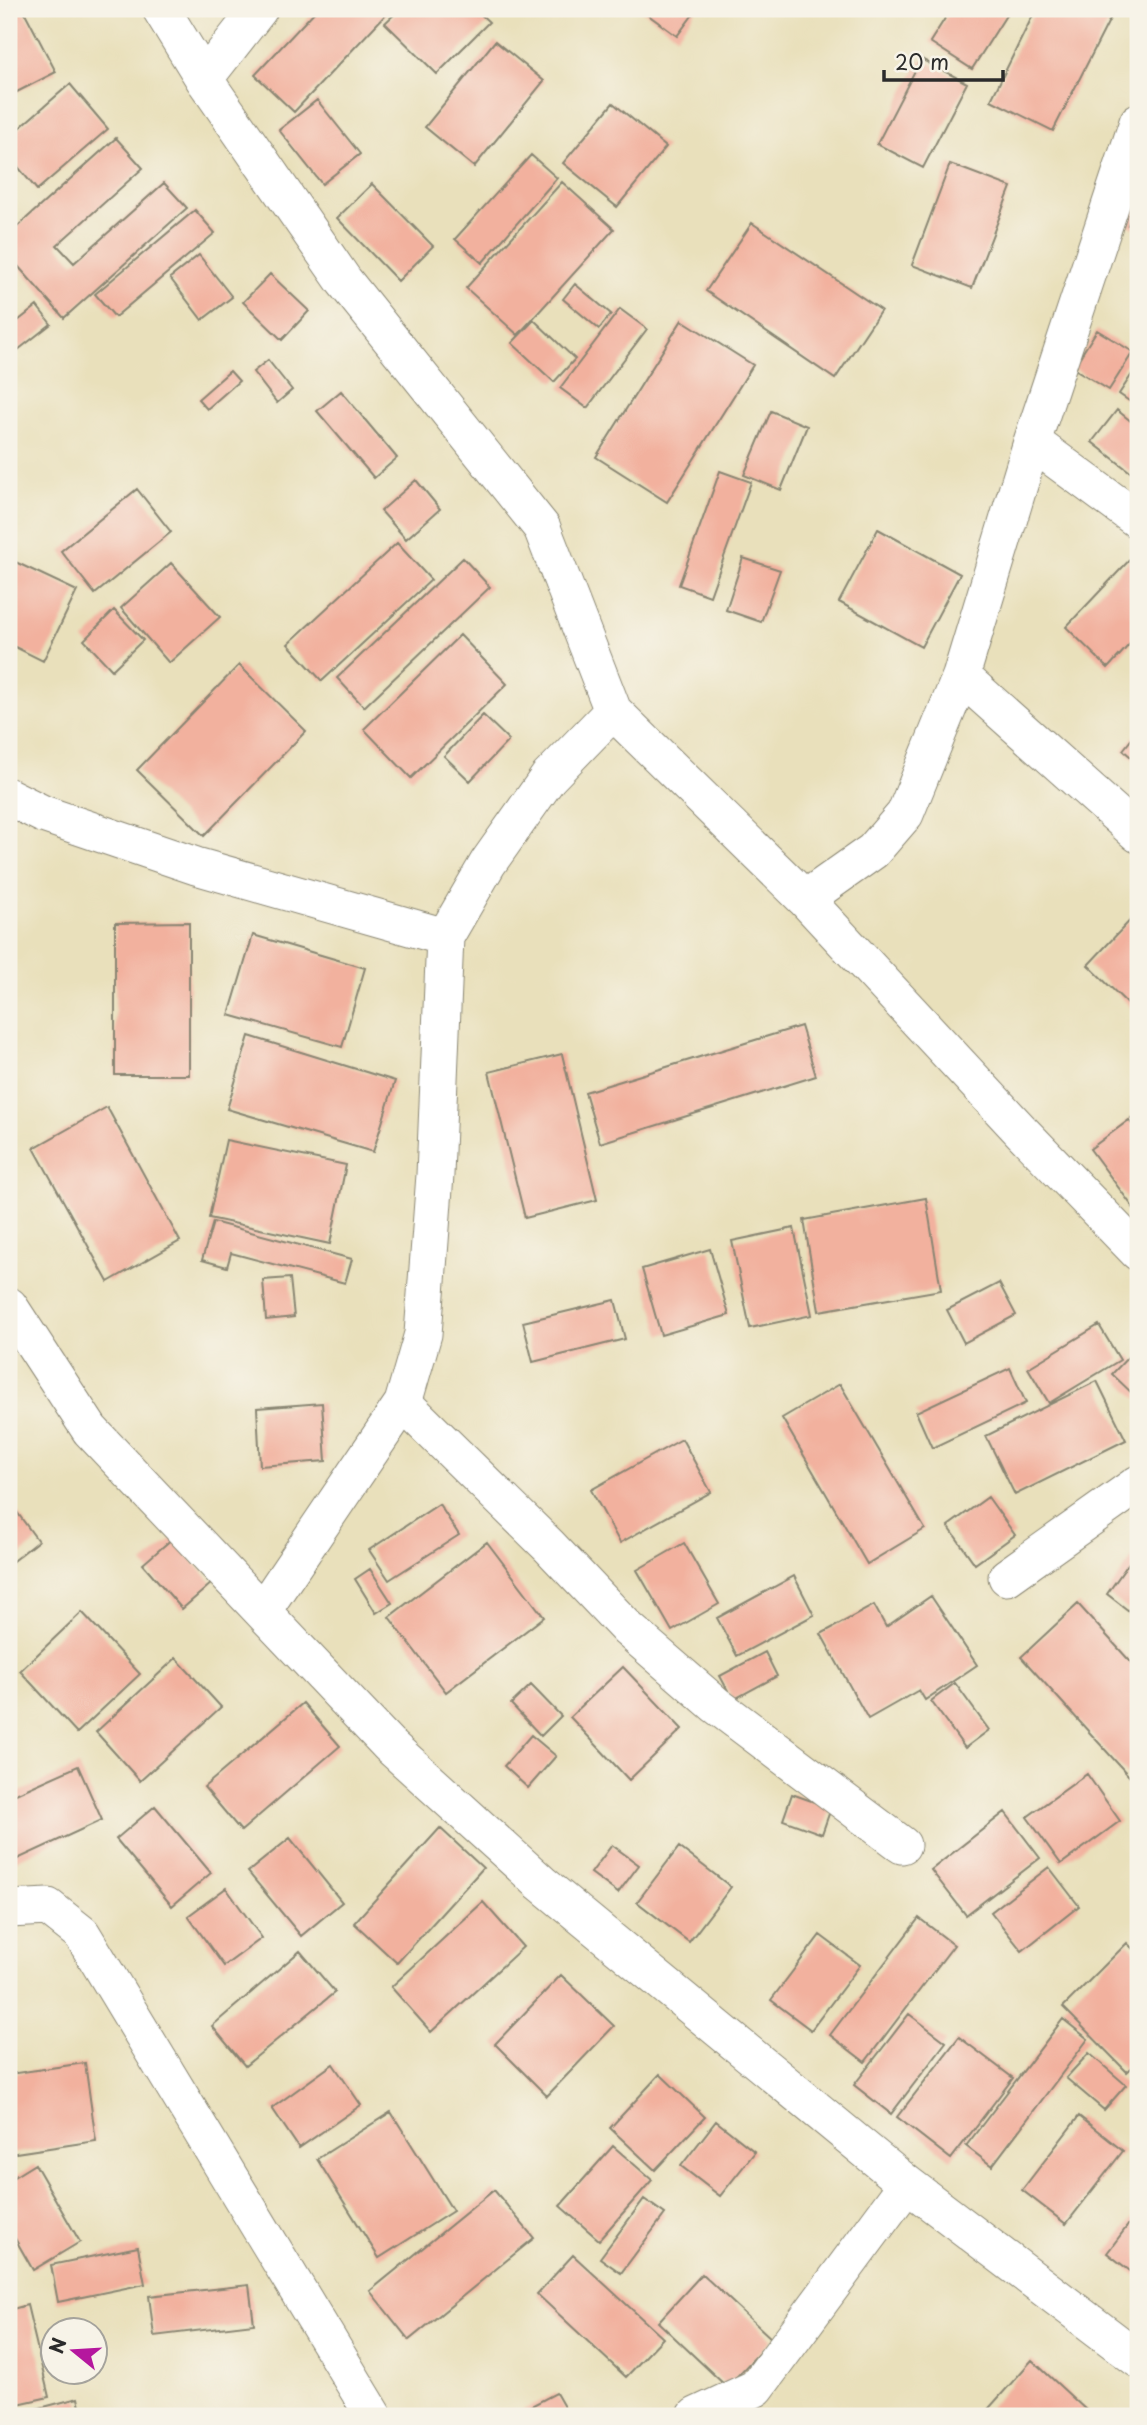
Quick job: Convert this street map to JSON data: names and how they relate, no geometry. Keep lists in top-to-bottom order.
{
  "scale_bar": "20 m",
  "north": "left"
}
